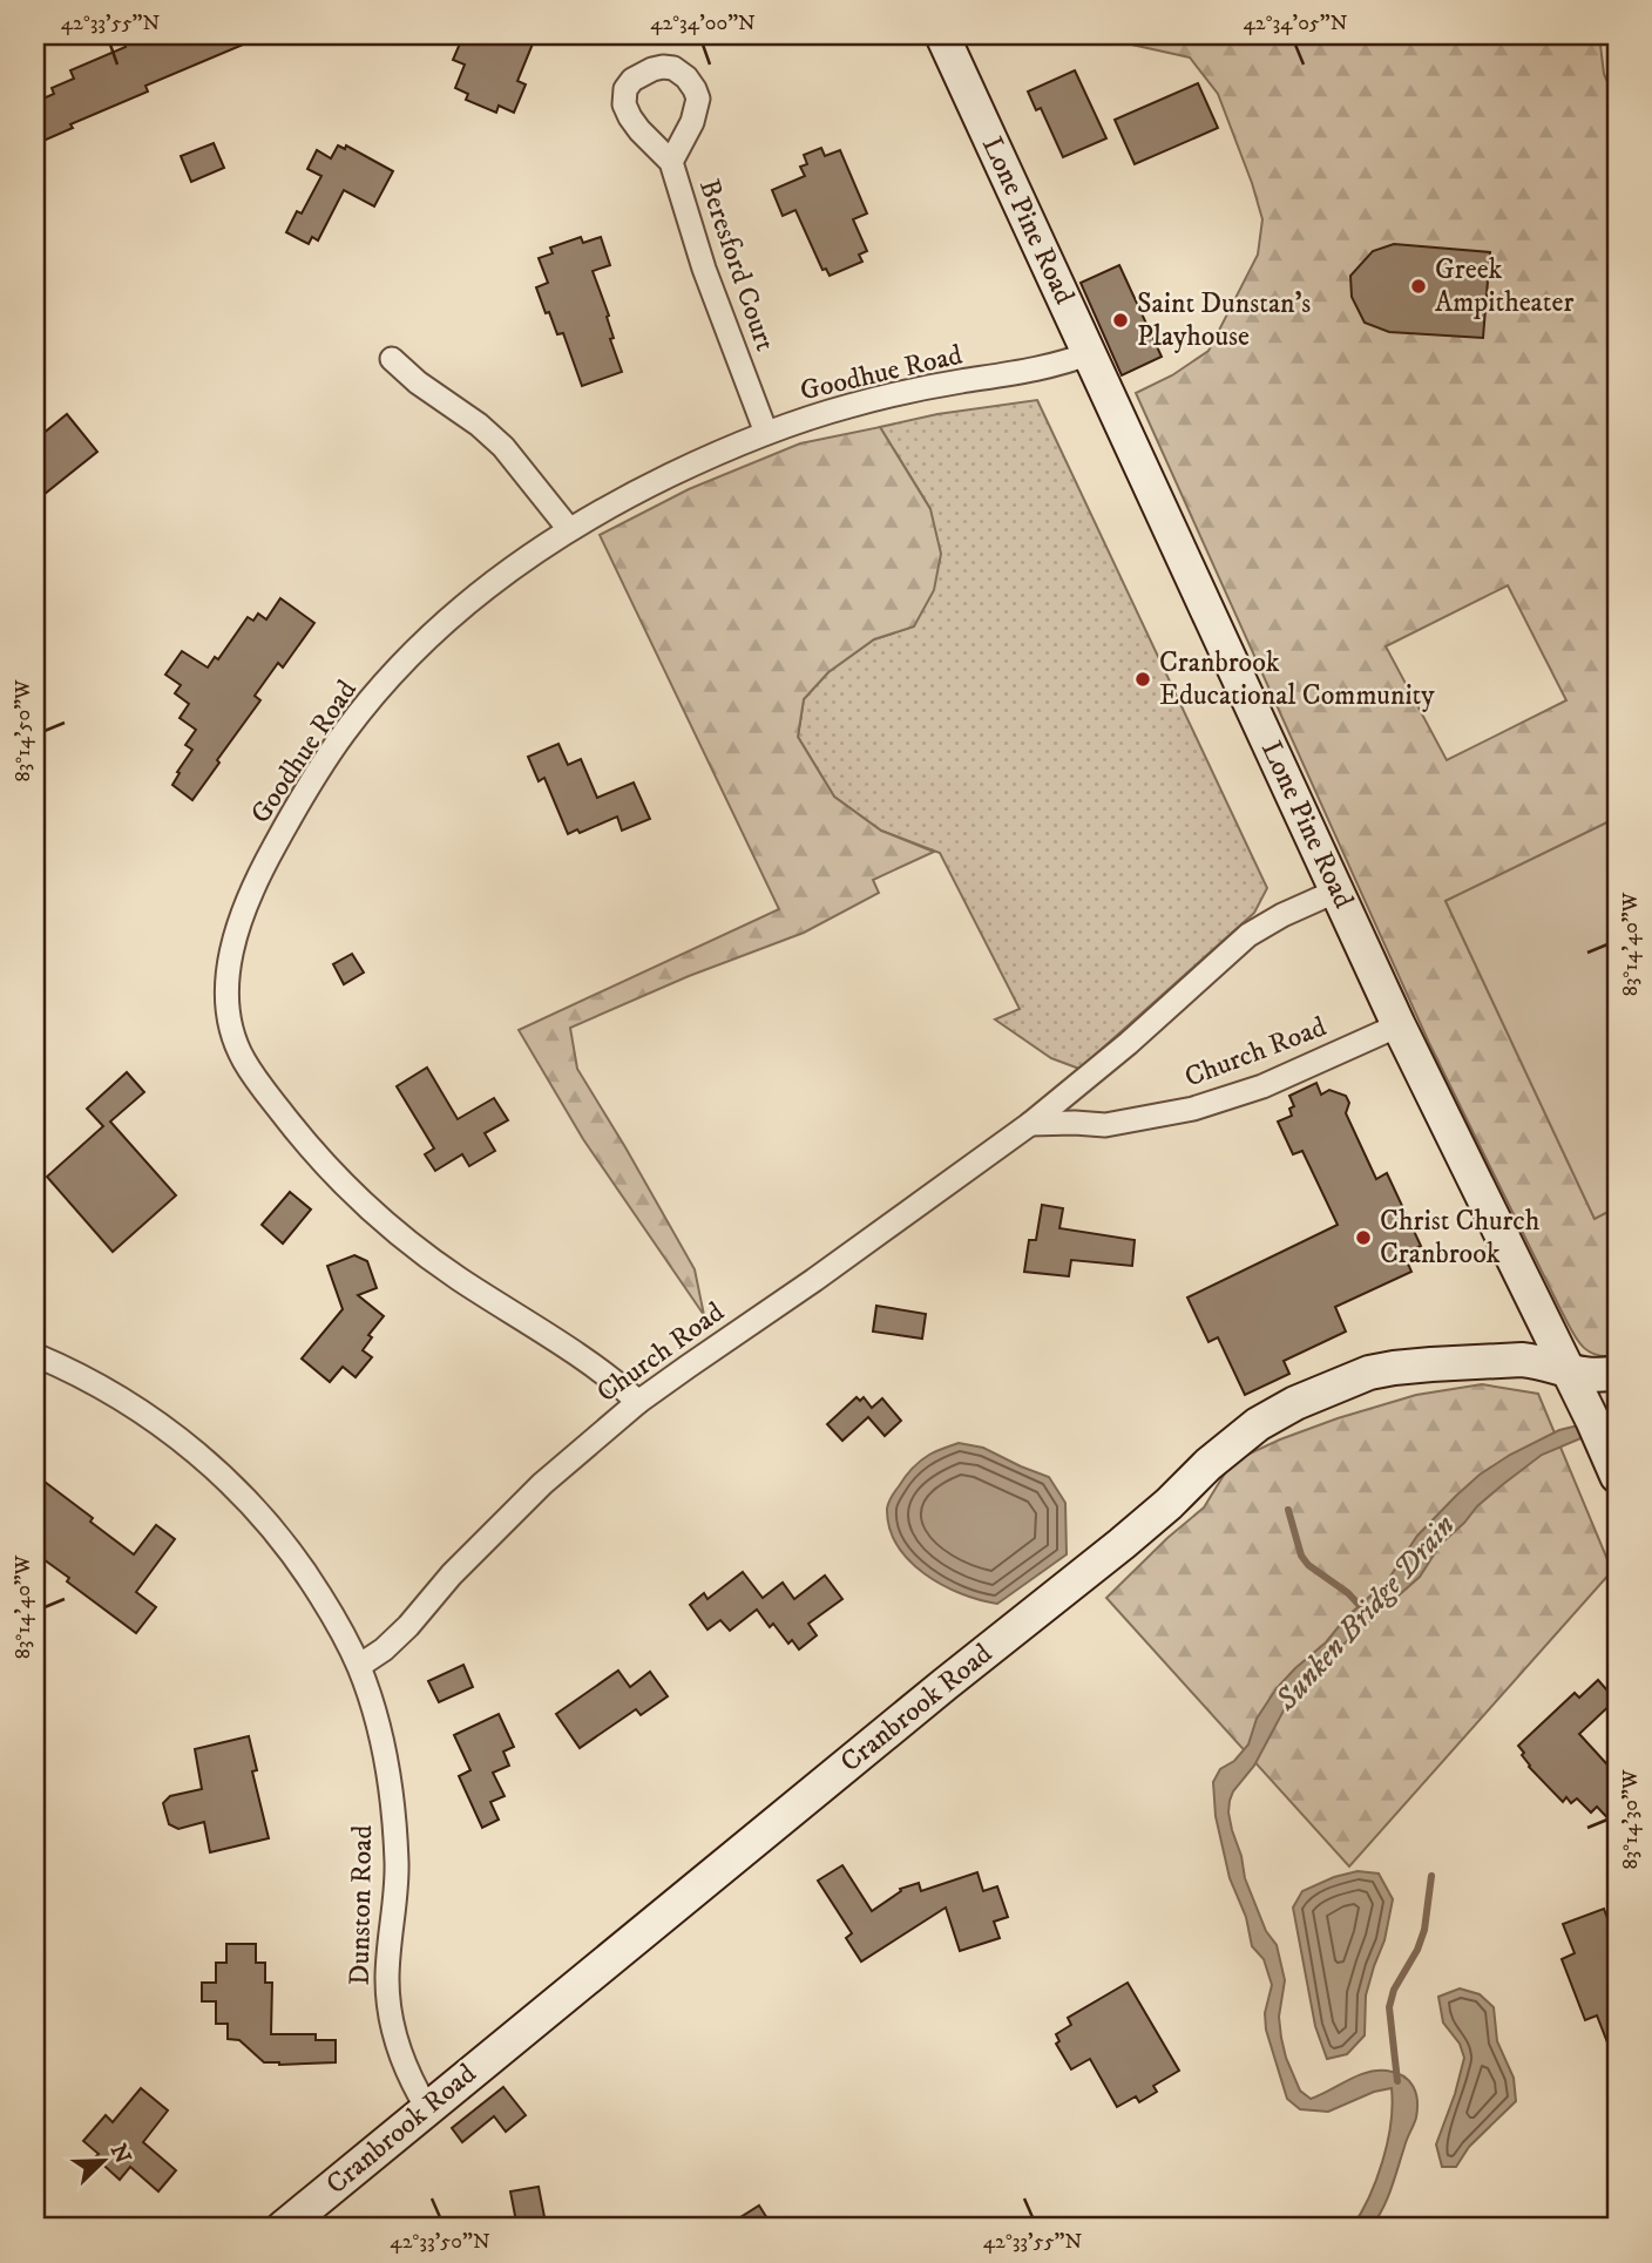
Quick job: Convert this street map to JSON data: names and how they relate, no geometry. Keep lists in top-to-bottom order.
{
  "streets": {
    "street": [
      "Lone Pine Road",
      "Beresford Court",
      "Goodhue Road",
      "Church Road",
      "Cranbrook Road",
      "Dunston Road"
    ]
  },
  "crossings": [
    ["Lone Pine Road", "Goodhue Road"],
    ["Lone Pine Road", "Church Road"],
    ["Lone Pine Road", "Cranbrook Road"],
    ["Beresford Court", "Goodhue Road"],
    ["Goodhue Road", "Church Road"],
    ["Church Road", "Dunston Road"],
    ["Cranbrook Road", "Dunston Road"]
  ],
  "water": ["Sunken Bridge Drain"],
  "places": [
    "Greek Ampitheater",
    "Saint Dunstan's Playhouse",
    "Cranbrook Educational Community",
    "Christ Church Cranbrook"
  ],
  "north": "top right",
  "coordinates": [
    "42°33'55\"N",
    "42°34'00\"N",
    "42°34'05\"N",
    "83°14'50\"W",
    "83°14'40\"W",
    "83°14'30\"W",
    "42°33'50\"N"
  ]
}
